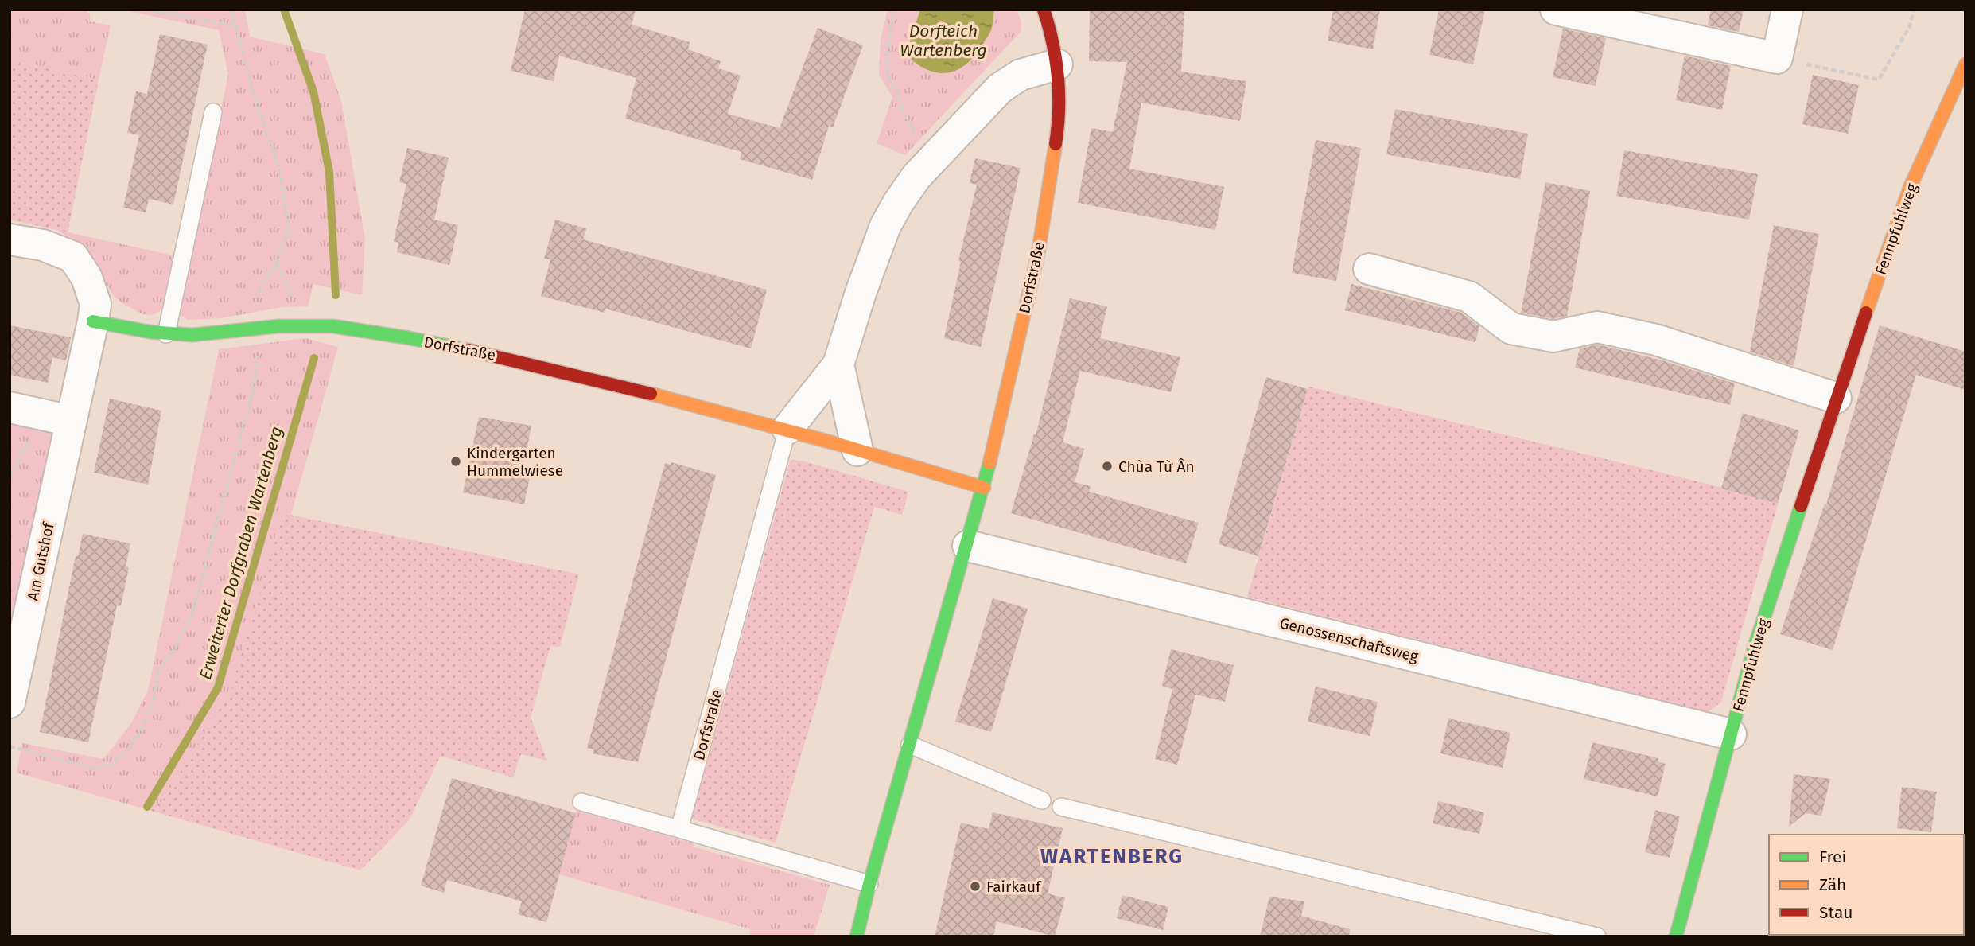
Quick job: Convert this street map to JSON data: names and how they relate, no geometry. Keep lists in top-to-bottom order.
{
  "streets": {
    "street": [
      "Fennpfuhlweg",
      "Dorfstraße",
      "Am Gutshof",
      "Genossenschaftsweg"
    ]
  },
  "crossings": [
    ["Fennpfuhlweg", "Genossenschaftsweg"],
    ["Dorfstraße", "Genossenschaftsweg"]
  ],
  "districts": ["WARTENBERG"],
  "water": ["Dorfteich Wartenberg", "Erweiterter Dorfgraben Wartenberg"],
  "places": ["Kindergarten Hummelwiese", "Chùa Từ Ân", "Fairkauf"],
  "legend": ["Frei", "Zäh", "Stau"]
}
